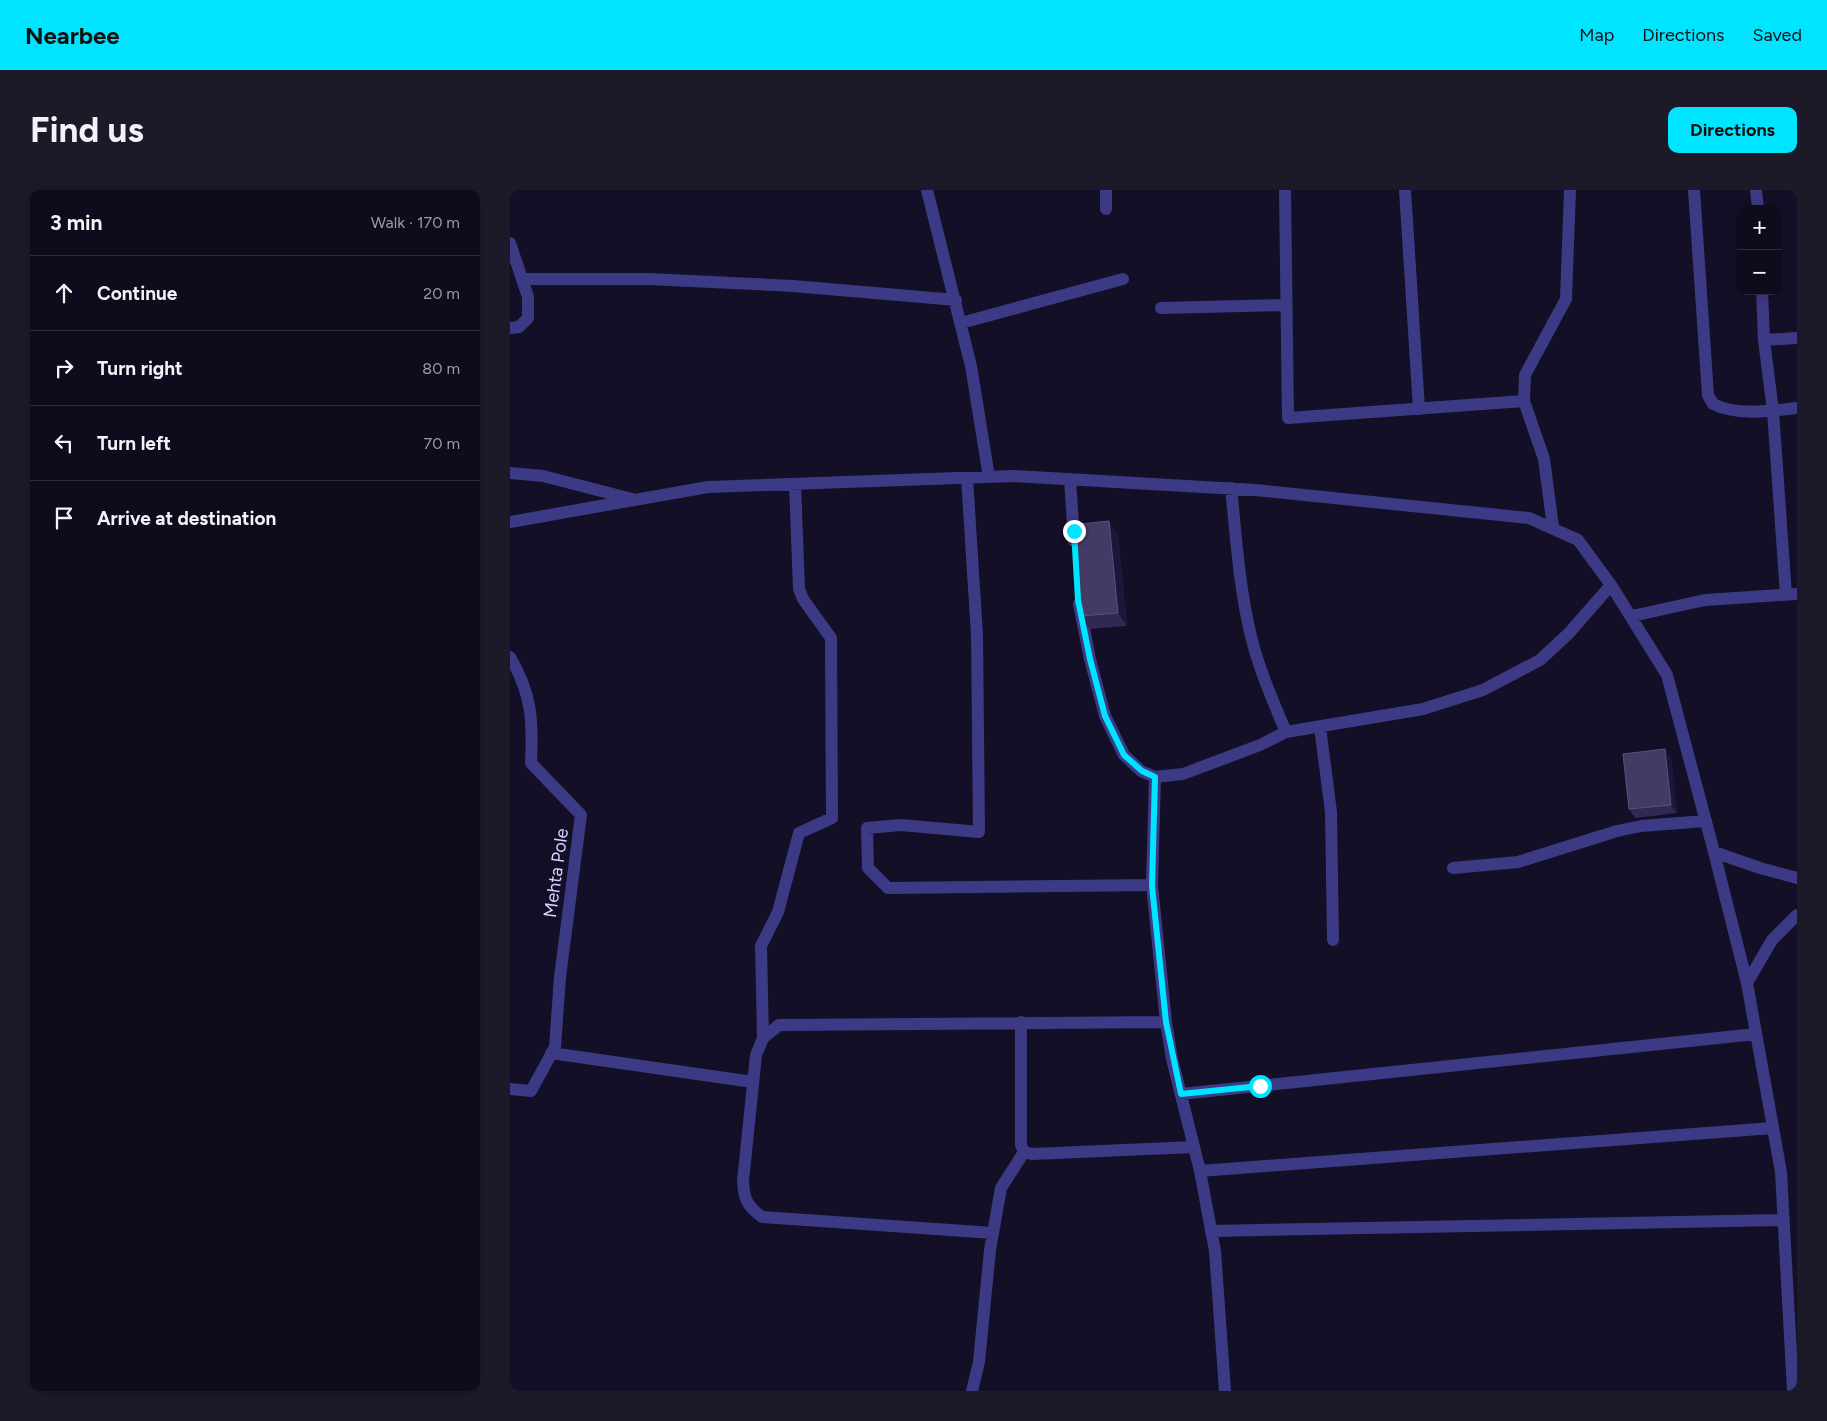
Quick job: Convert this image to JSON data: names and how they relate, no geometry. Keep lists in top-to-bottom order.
{
  "streets": {
    "street": ["Mehta Pole"]
  },
  "page": {
    "header": "Nearbee",
    "nav": ["Map", "Directions", "Saved"],
    "buttons": "Directions",
    "title": "Find us",
    "heading": ["3 min", "Walk · 170 m"],
    "map_buttons": ["+", "−"],
    "list": [
      ["Continue", "20 m"],
      ["Turn right", "80 m"],
      ["Turn left", "70 m"],
      "Arrive at destination"
    ]
  }
}
